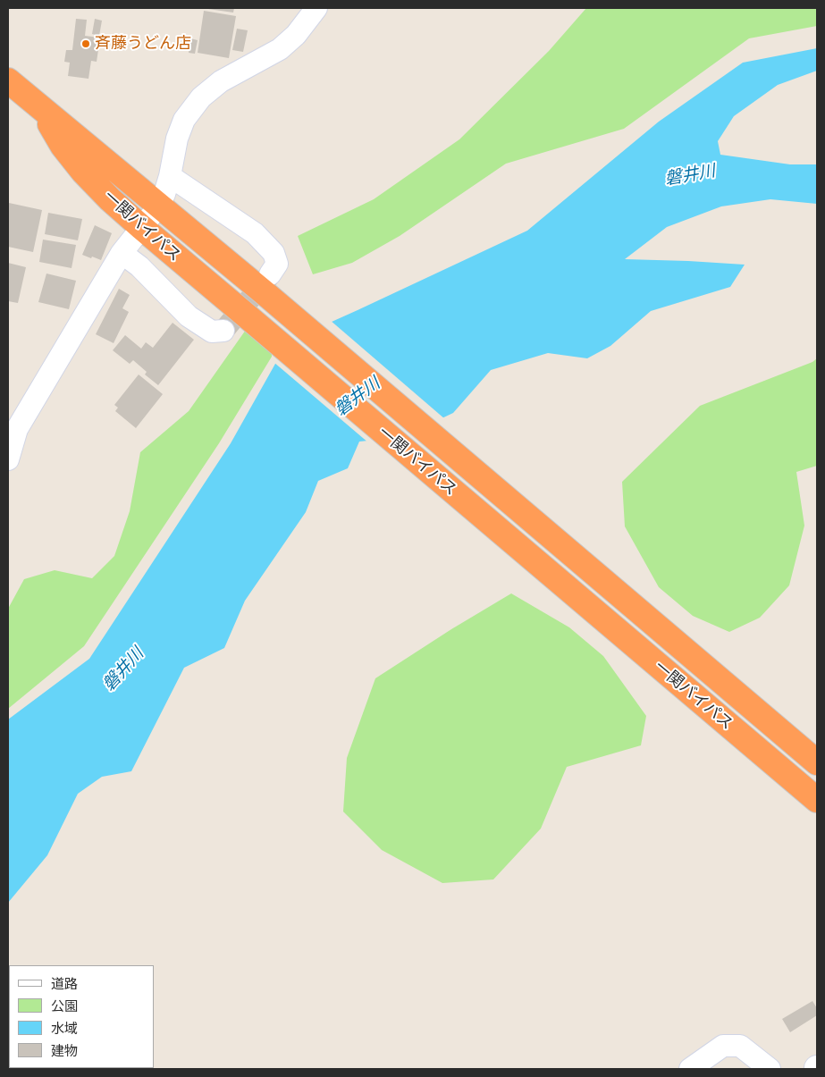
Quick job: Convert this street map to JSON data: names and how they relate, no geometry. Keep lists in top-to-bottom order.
{
  "streets": {
    "highway": ["一関バイパス"]
  },
  "water": ["磐井川"],
  "places": ["斉藤うどん店"],
  "legend": [
    "道路",
    "公園",
    "水域",
    "建物"
  ]
}
